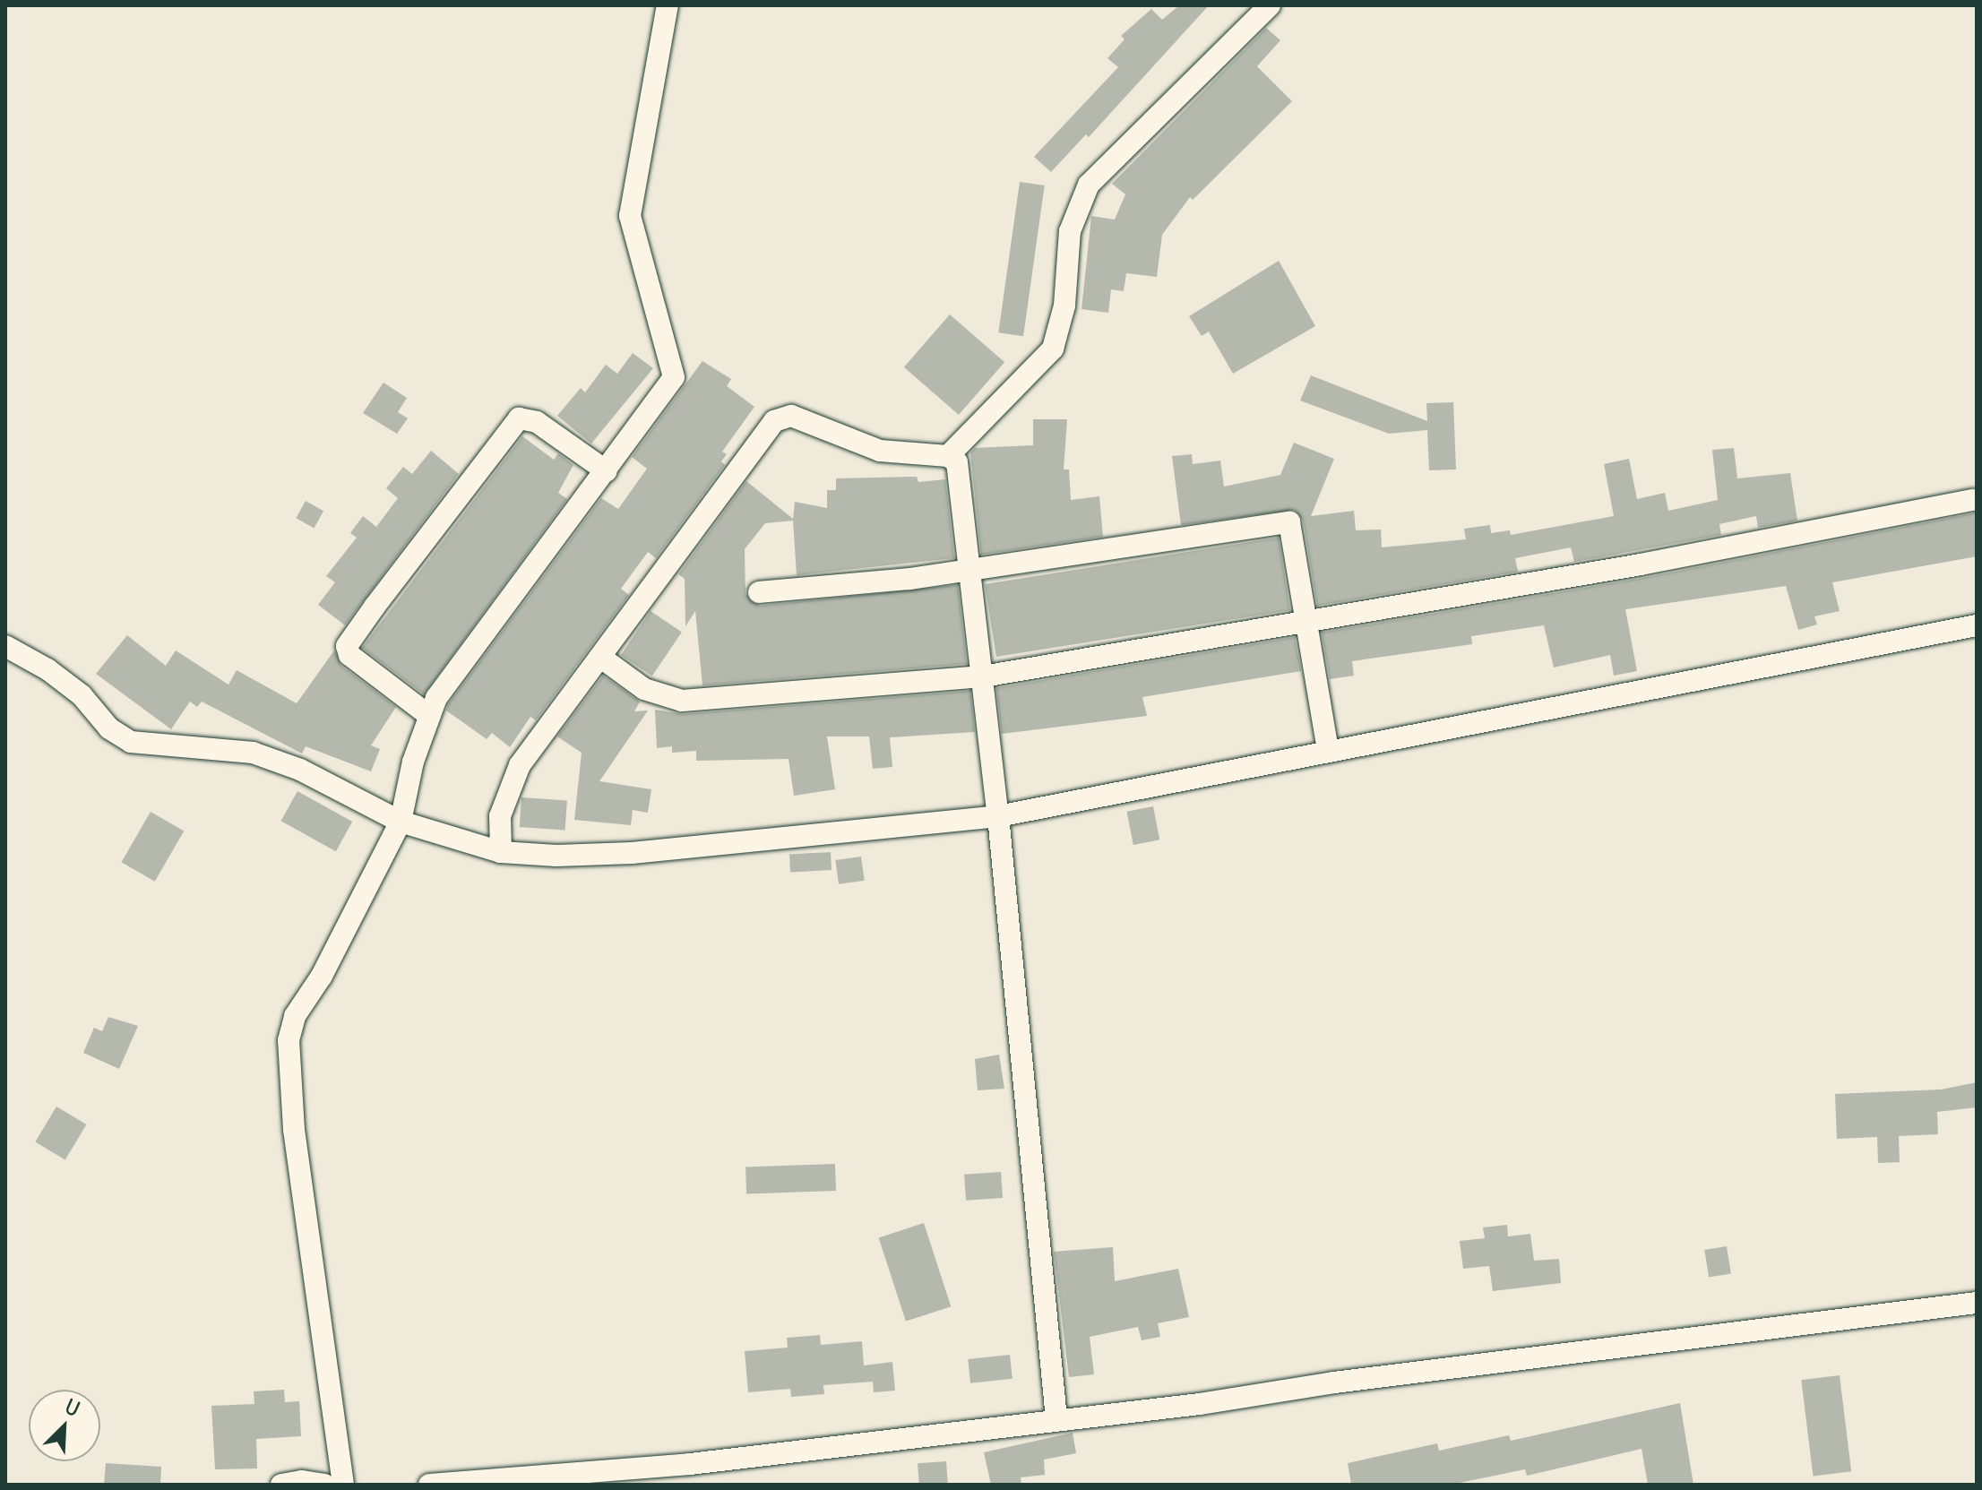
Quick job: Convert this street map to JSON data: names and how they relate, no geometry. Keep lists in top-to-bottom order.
{
  "north": "top right"
}
